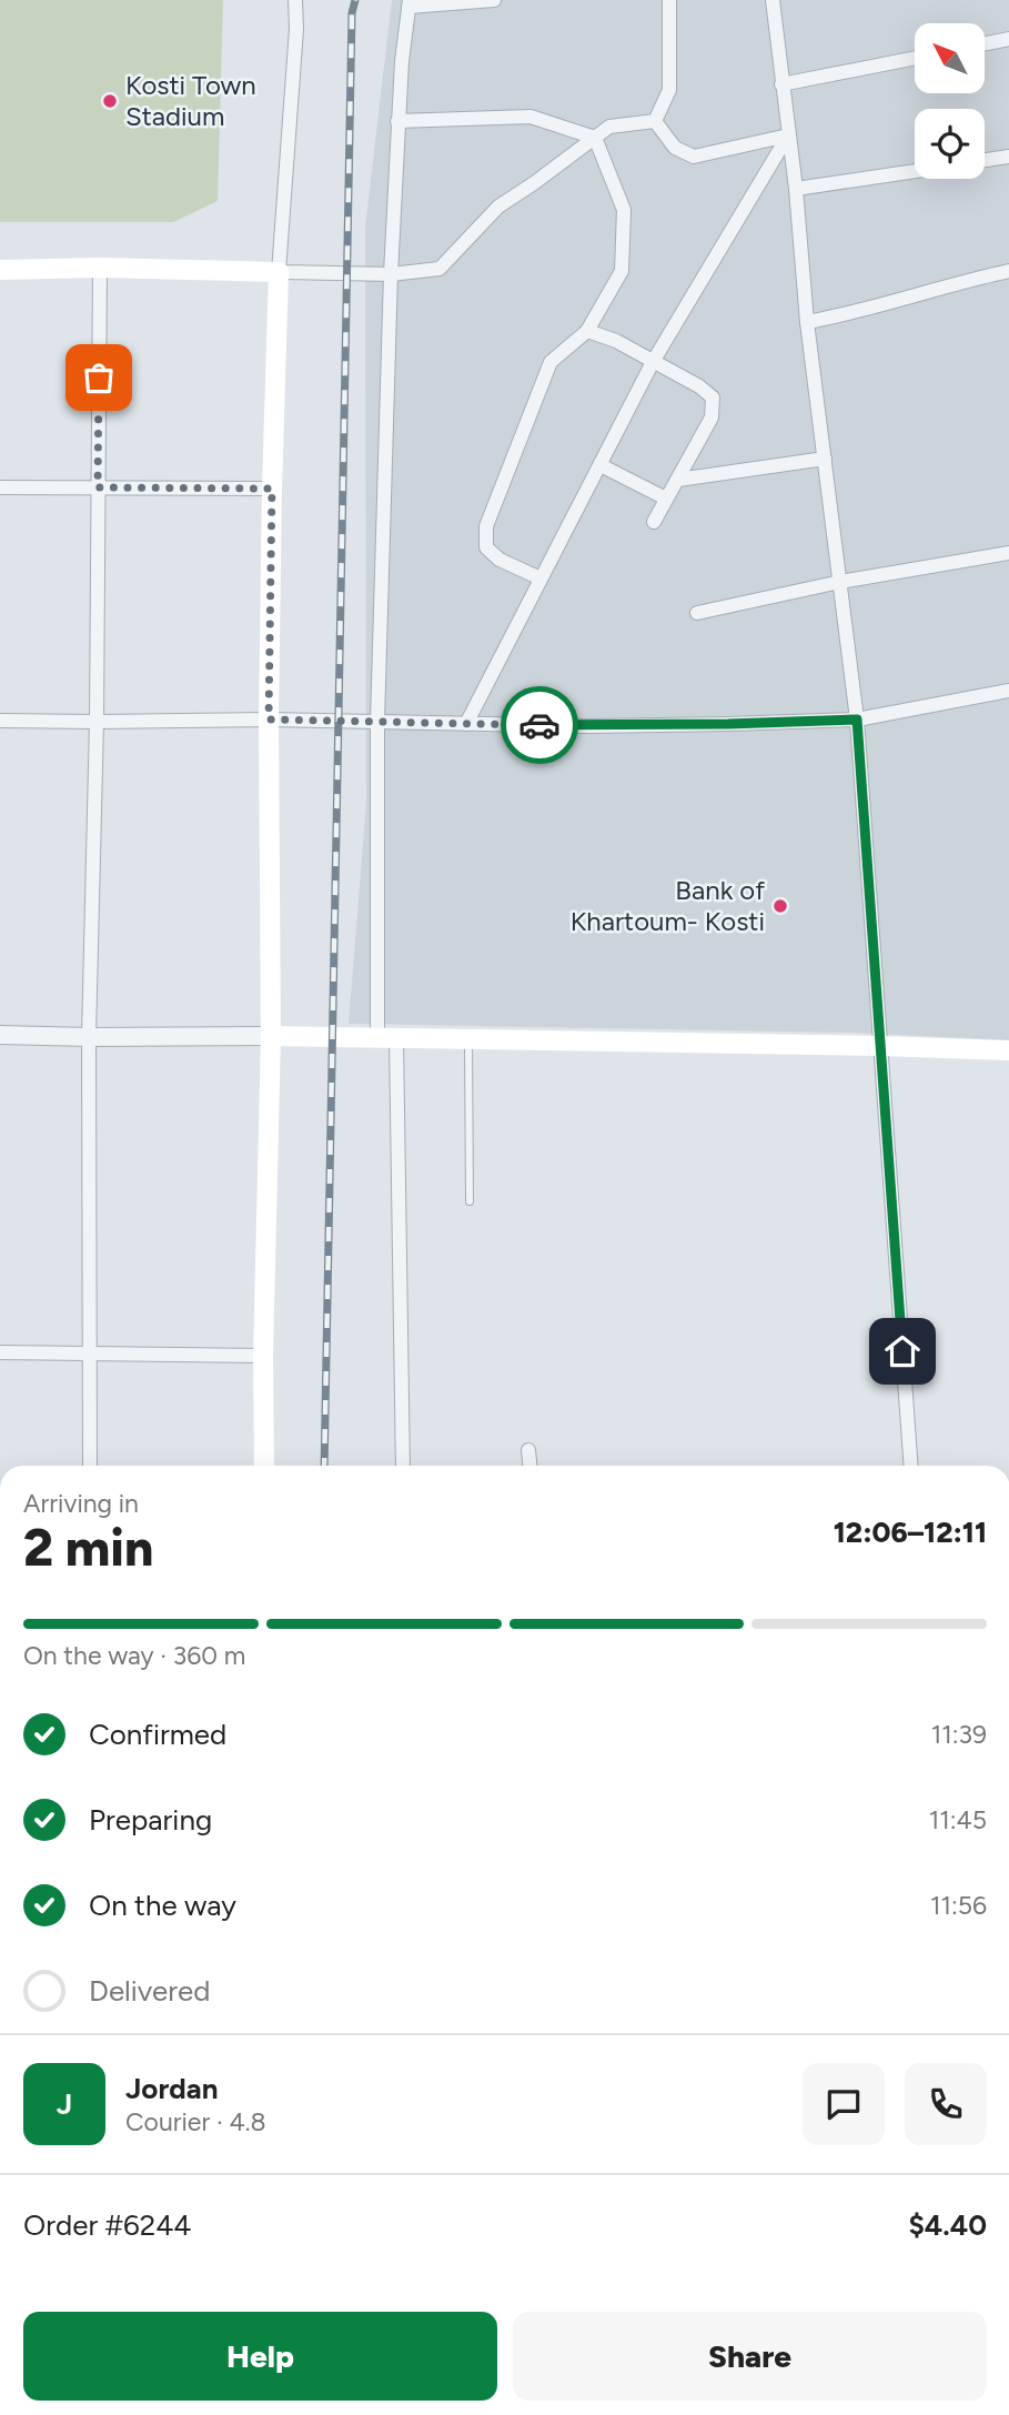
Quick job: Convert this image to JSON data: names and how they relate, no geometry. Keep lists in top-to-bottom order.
{
  "places": ["Kosti Town Stadium", "Bank of Khartoum- Kosti"],
  "north": "top left",
  "page": {
    "heading": ["2 min", "Arriving in", "12:06–12:11"],
    "panel": [
      "Jordan",
      "Courier · 4.8",
      "Order #6244",
      "$4.40"
    ],
    "bar": "On the way · 360 m",
    "list": [
      ["Confirmed", "11:39"],
      ["Preparing", "11:45"],
      ["On the way", "11:56"],
      "Delivered"
    ],
    "round": "J",
    "buttons": ["Help", "Share"]
  }
}
